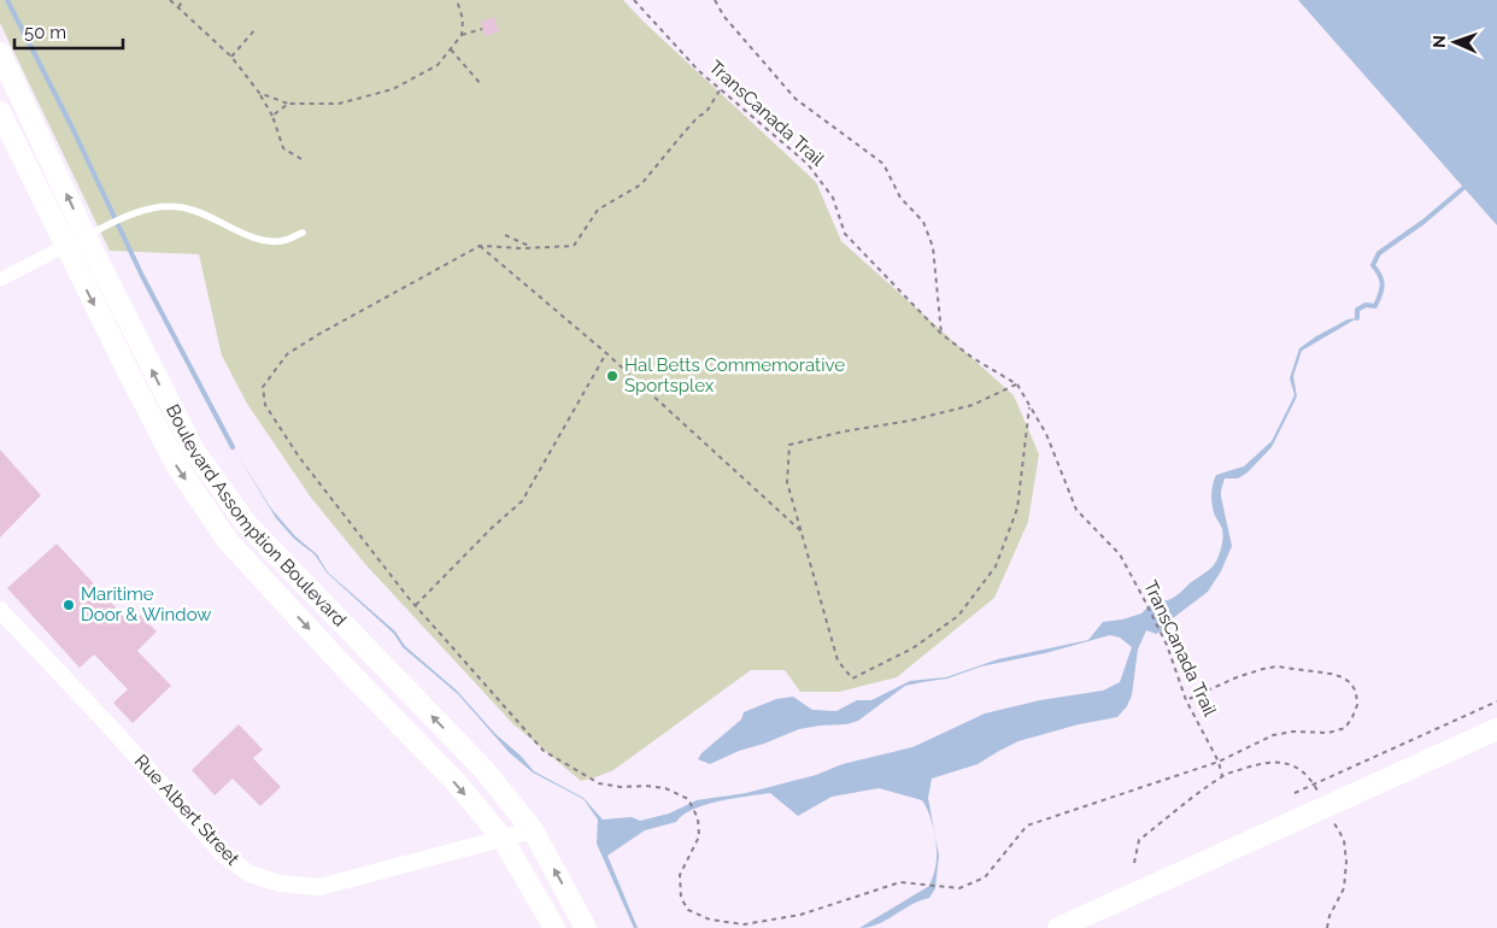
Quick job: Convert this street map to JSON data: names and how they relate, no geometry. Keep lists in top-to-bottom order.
{
  "streets": {
    "main road": ["Boulevard Assomption Boulevard"],
    "street": ["Rue Albert Street"],
    "path": ["TransCanada Trail"]
  },
  "crossings": [
    ["Boulevard Assomption Boulevard", "Rue Albert Street"]
  ],
  "places": ["Hal Betts Commemorative Sportsplex", "Maritime Door & Window"],
  "scale_bar": "50 m",
  "north": "left"
}
